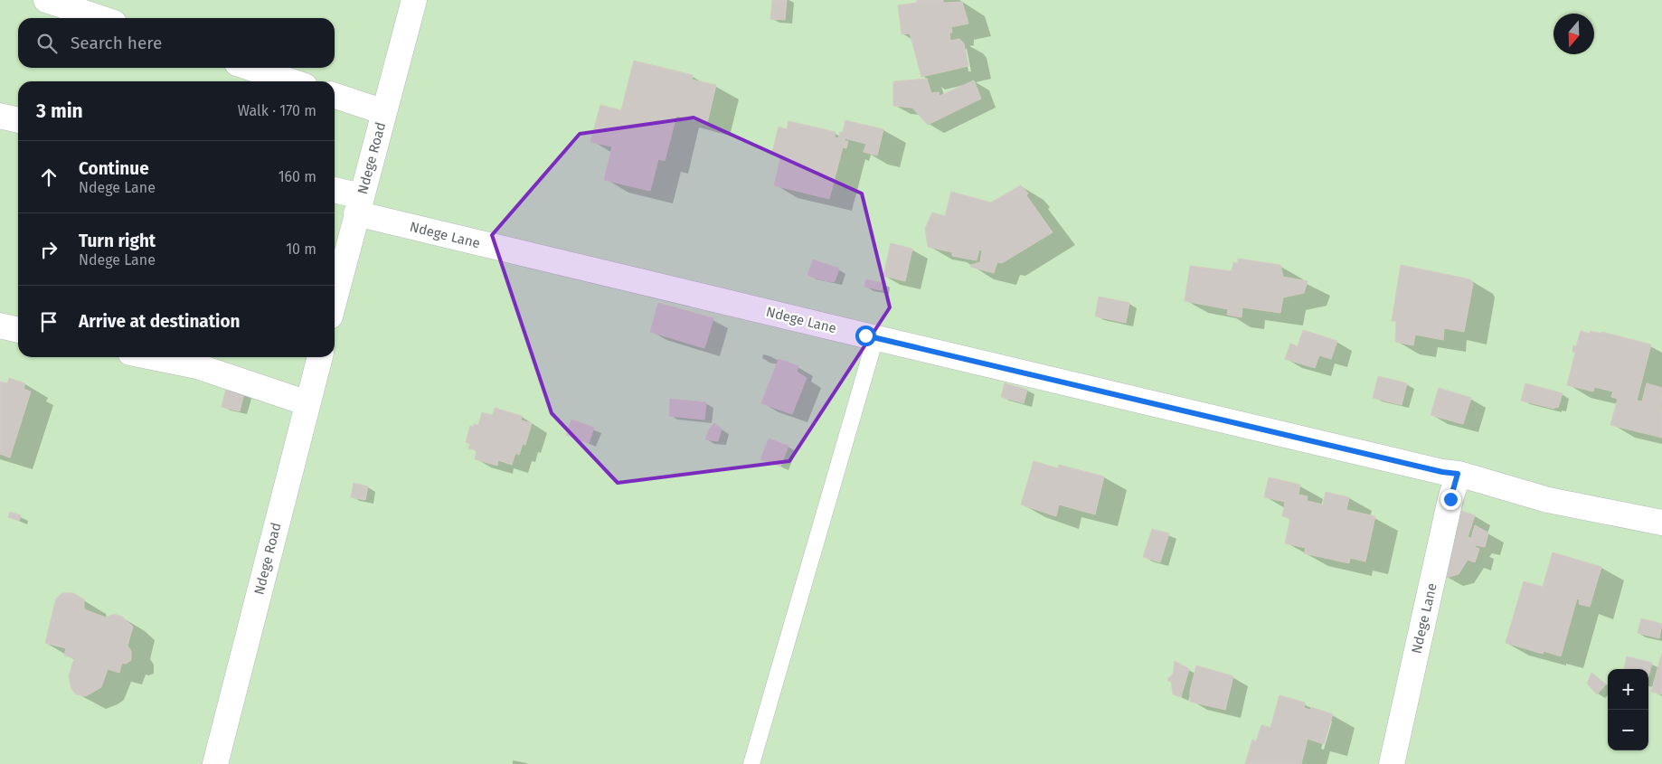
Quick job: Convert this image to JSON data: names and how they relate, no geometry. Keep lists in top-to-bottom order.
{
  "streets": {
    "street": ["Ndege Road", "Ndege Lane"]
  },
  "crossings": [
    ["Ndege Road", "Ndege Lane"]
  ],
  "north": "bottom",
  "page": {
    "search": "Search here",
    "heading": ["3 min", "Walk · 170 m"],
    "list": [
      ["Continue", "Ndege Lane", "160 m"],
      ["Turn right", "Ndege Lane", "10 m"],
      "Arrive at destination"
    ],
    "map_buttons": ["+", "−"]
  }
}
